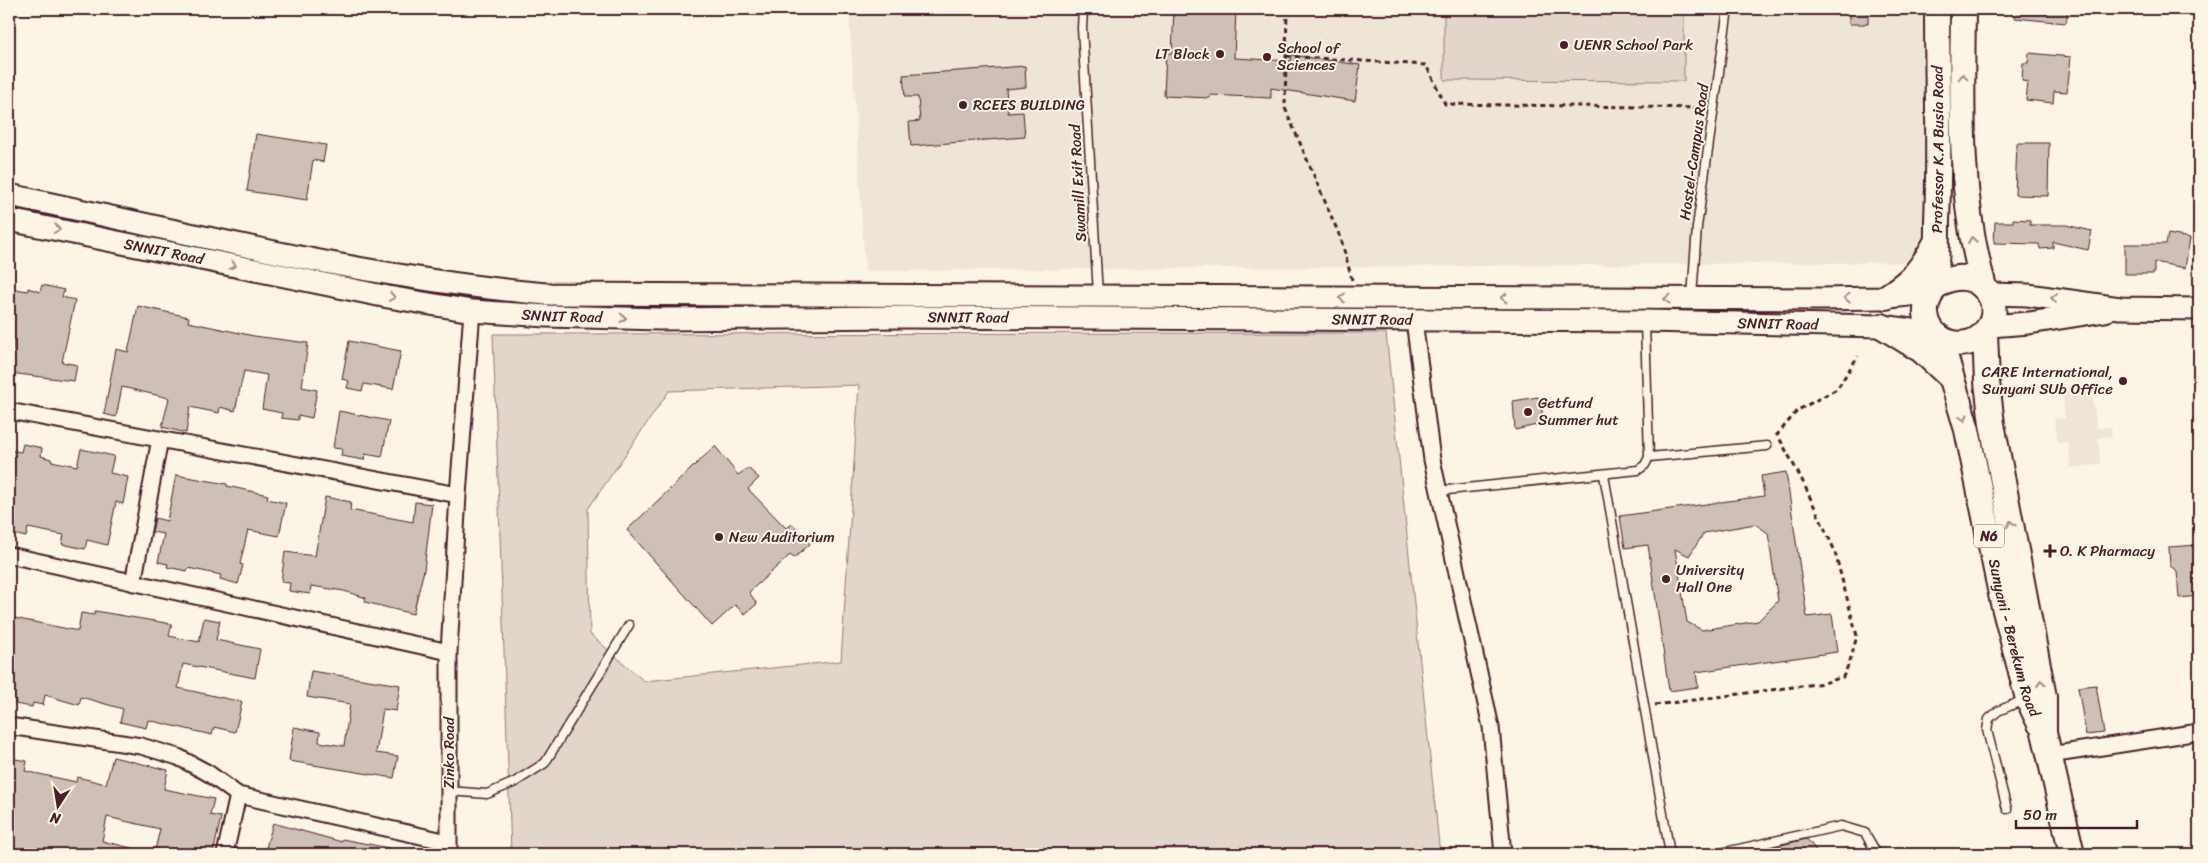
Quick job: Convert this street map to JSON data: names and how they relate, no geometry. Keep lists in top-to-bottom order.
{
  "streets": {
    "main road": ["Professor K.A Busia Road", "N6", "Sunyani - Berekum Road"],
    "street": ["SNNIT Road", "Zinko Road"],
    "lane": ["Hostel-Campus Road", "Swamill Exit Road"]
  },
  "crossings": [
    ["Professor K.A Busia Road", "SNNIT Road"],
    ["Professor K.A Busia Road", "N6"],
    ["Professor K.A Busia Road", "Sunyani - Berekum Road"],
    ["Hostel-Campus Road", "SNNIT Road"],
    ["Swamill Exit Road", "SNNIT Road"],
    ["SNNIT Road", "N6"],
    ["SNNIT Road", "Sunyani - Berekum Road"],
    ["SNNIT Road", "Zinko Road"],
    ["N6", "Sunyani - Berekum Road"]
  ],
  "places": {
    "other": [
      "UENR School Park",
      "LT Block",
      "School of Sciences",
      "RCEES BUILDING",
      "CARE International, Sunyani SUb Office",
      "Getfund Summer hut",
      "New Auditorium",
      "University Hall One"
    ],
    "health": ["O. K Pharmacy"]
  },
  "scale_bar": "50 m",
  "north": "bottom"
}
